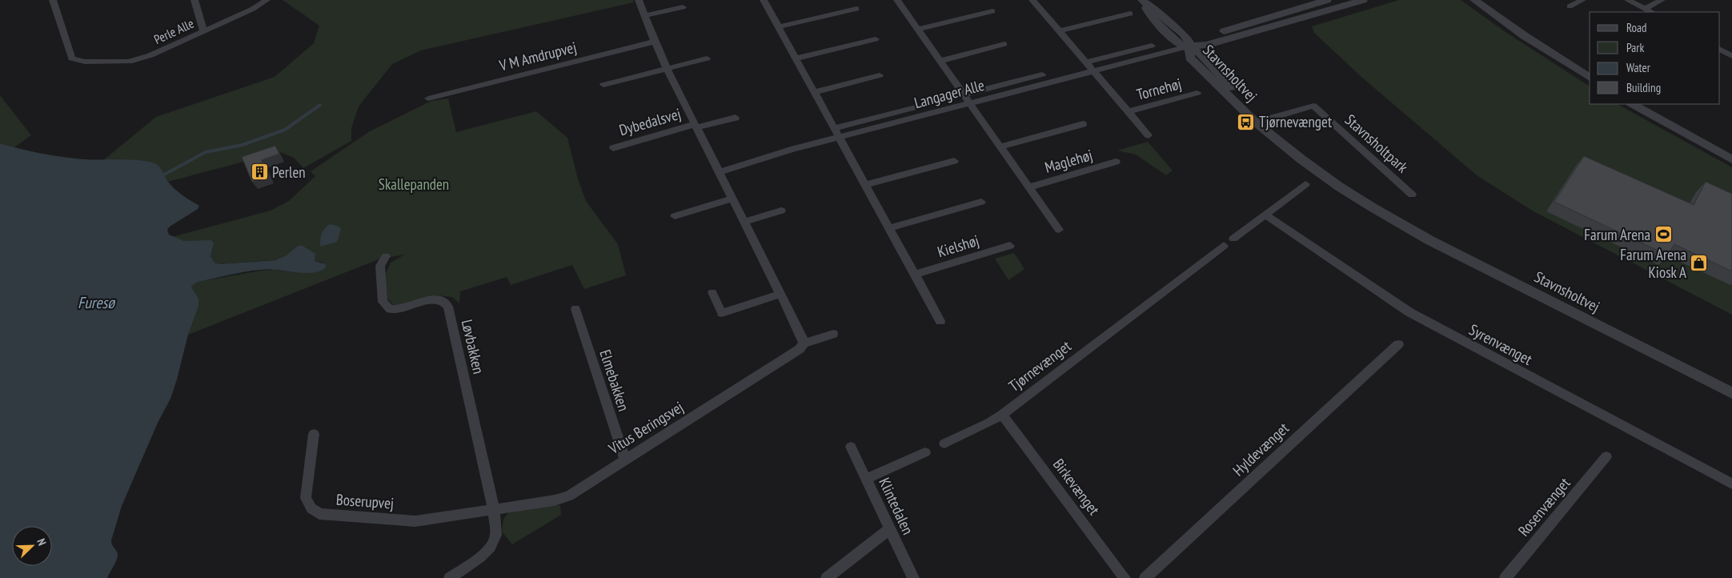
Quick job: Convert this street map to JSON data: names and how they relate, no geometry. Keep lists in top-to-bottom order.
{
  "streets": {
    "street": [
      "Perle Alle",
      "V M Amdrupvej",
      "Stavnsholtvej",
      "Tornehøj",
      "Langager Alle",
      "Dybedalsvej",
      "Stavnsholtpark",
      "Maglehøj",
      "Kielshøj",
      "Syrenvænget",
      "Løvbakken",
      "Tjørnevænget",
      "Elmebakken",
      "Vitus Beringsvej",
      "Hyldevænget",
      "Birkevænget",
      "Boserupvej",
      "Klintedalen",
      "Rosenvænget"
    ]
  },
  "crossings": [
    ["V M Amdrupvej", "Dybedalsvej"],
    ["Stavnsholtvej", "Langager Alle"],
    ["Stavnsholtvej", "Stavnsholtpark"],
    ["Tornehøj", "Langager Alle"],
    ["Langager Alle", "Dybedalsvej"],
    ["Langager Alle", "Maglehøj"],
    ["Dybedalsvej", "Vitus Beringsvej"],
    ["Løvbakken", "Vitus Beringsvej"],
    ["Løvbakken", "Boserupvej"],
    ["Tjørnevænget", "Birkevænget"],
    ["Elmebakken", "Vitus Beringsvej"],
    ["Vitus Beringsvej", "Boserupvej"]
  ],
  "water": ["Furesø"],
  "parks": ["Skallepanden"],
  "places": {
    "bus stop": ["Tjørnevænget"],
    "building": ["Perlen"],
    "sports": ["Farum Arena"],
    "shop": ["Farum Arena Kiosk A"]
  },
  "legend": [
    "Road",
    "Park",
    "Water",
    "Building"
  ],
  "north": "top right"
}
